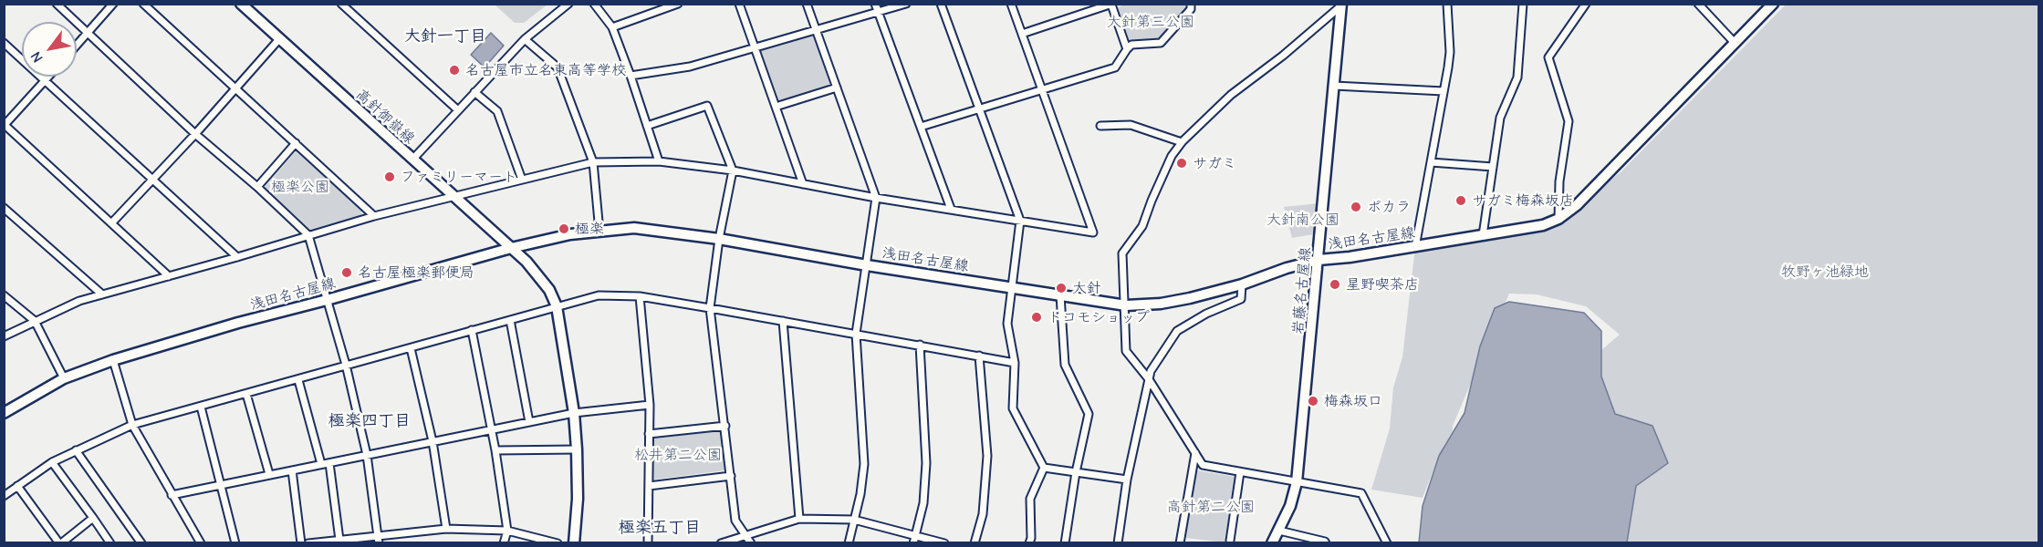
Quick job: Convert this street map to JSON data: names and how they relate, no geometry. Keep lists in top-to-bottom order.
{
  "streets": {
    "main road": ["高針御嶽線", "浅田名古屋線", "岩藤名古屋線"]
  },
  "crossings": [
    ["高針御嶽線", "浅田名古屋線"],
    ["浅田名古屋線", "岩藤名古屋線"]
  ],
  "districts": ["大針一丁目", "極楽四丁目", "極楽五丁目"],
  "parks": [
    "大針第三公園",
    "極楽公園",
    "大針南公園",
    "牧野ヶ池緑地",
    "松井第二公園",
    "高針第二公園"
  ],
  "places": [
    "名古屋市立名東高等学校",
    "サガミ",
    "ファミリーマート",
    "サガミ梅森坂店",
    "ポカラ",
    "極楽",
    "名古屋極楽郵便局",
    "星野喫茶店",
    "大針",
    "ドコモショップ",
    "梅森坂口"
  ],
  "north": "bottom left"
}
